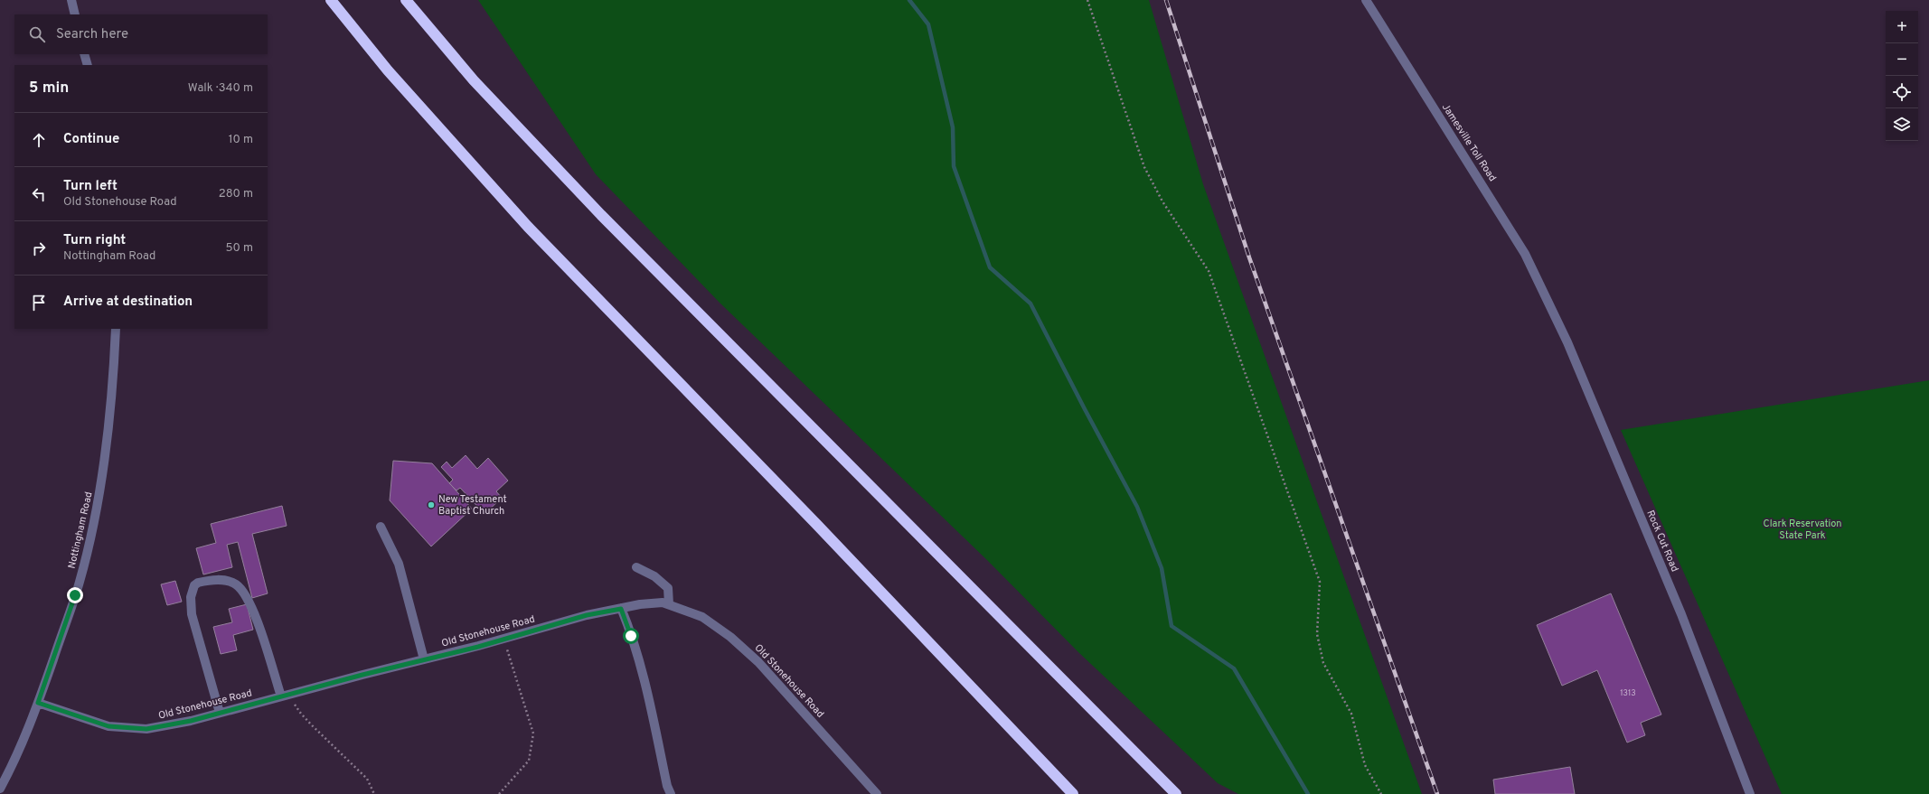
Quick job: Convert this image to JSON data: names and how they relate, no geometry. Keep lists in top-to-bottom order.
{
  "streets": {
    "street": [
      "Jamesville Toll Road",
      "Nottingham Road",
      "Rock Cut Road",
      "Old Stonehouse Road"
    ]
  },
  "crossings": [
    ["Jamesville Toll Road", "Rock Cut Road"],
    ["Nottingham Road", "Old Stonehouse Road"]
  ],
  "parks": ["Clark Reservation State Park"],
  "places": ["New Testament Baptist Church"],
  "house_numbers": ["1313"],
  "page": {
    "map_buttons": ["+", "−"],
    "search": "Search here",
    "heading": ["5 min", "Walk · 340 m"],
    "list": [
      ["Continue", "10 m"],
      ["Turn left", "Old Stonehouse Road", "280 m"],
      ["Turn right", "Nottingham Road", "50 m"],
      "Arrive at destination"
    ]
  }
}
